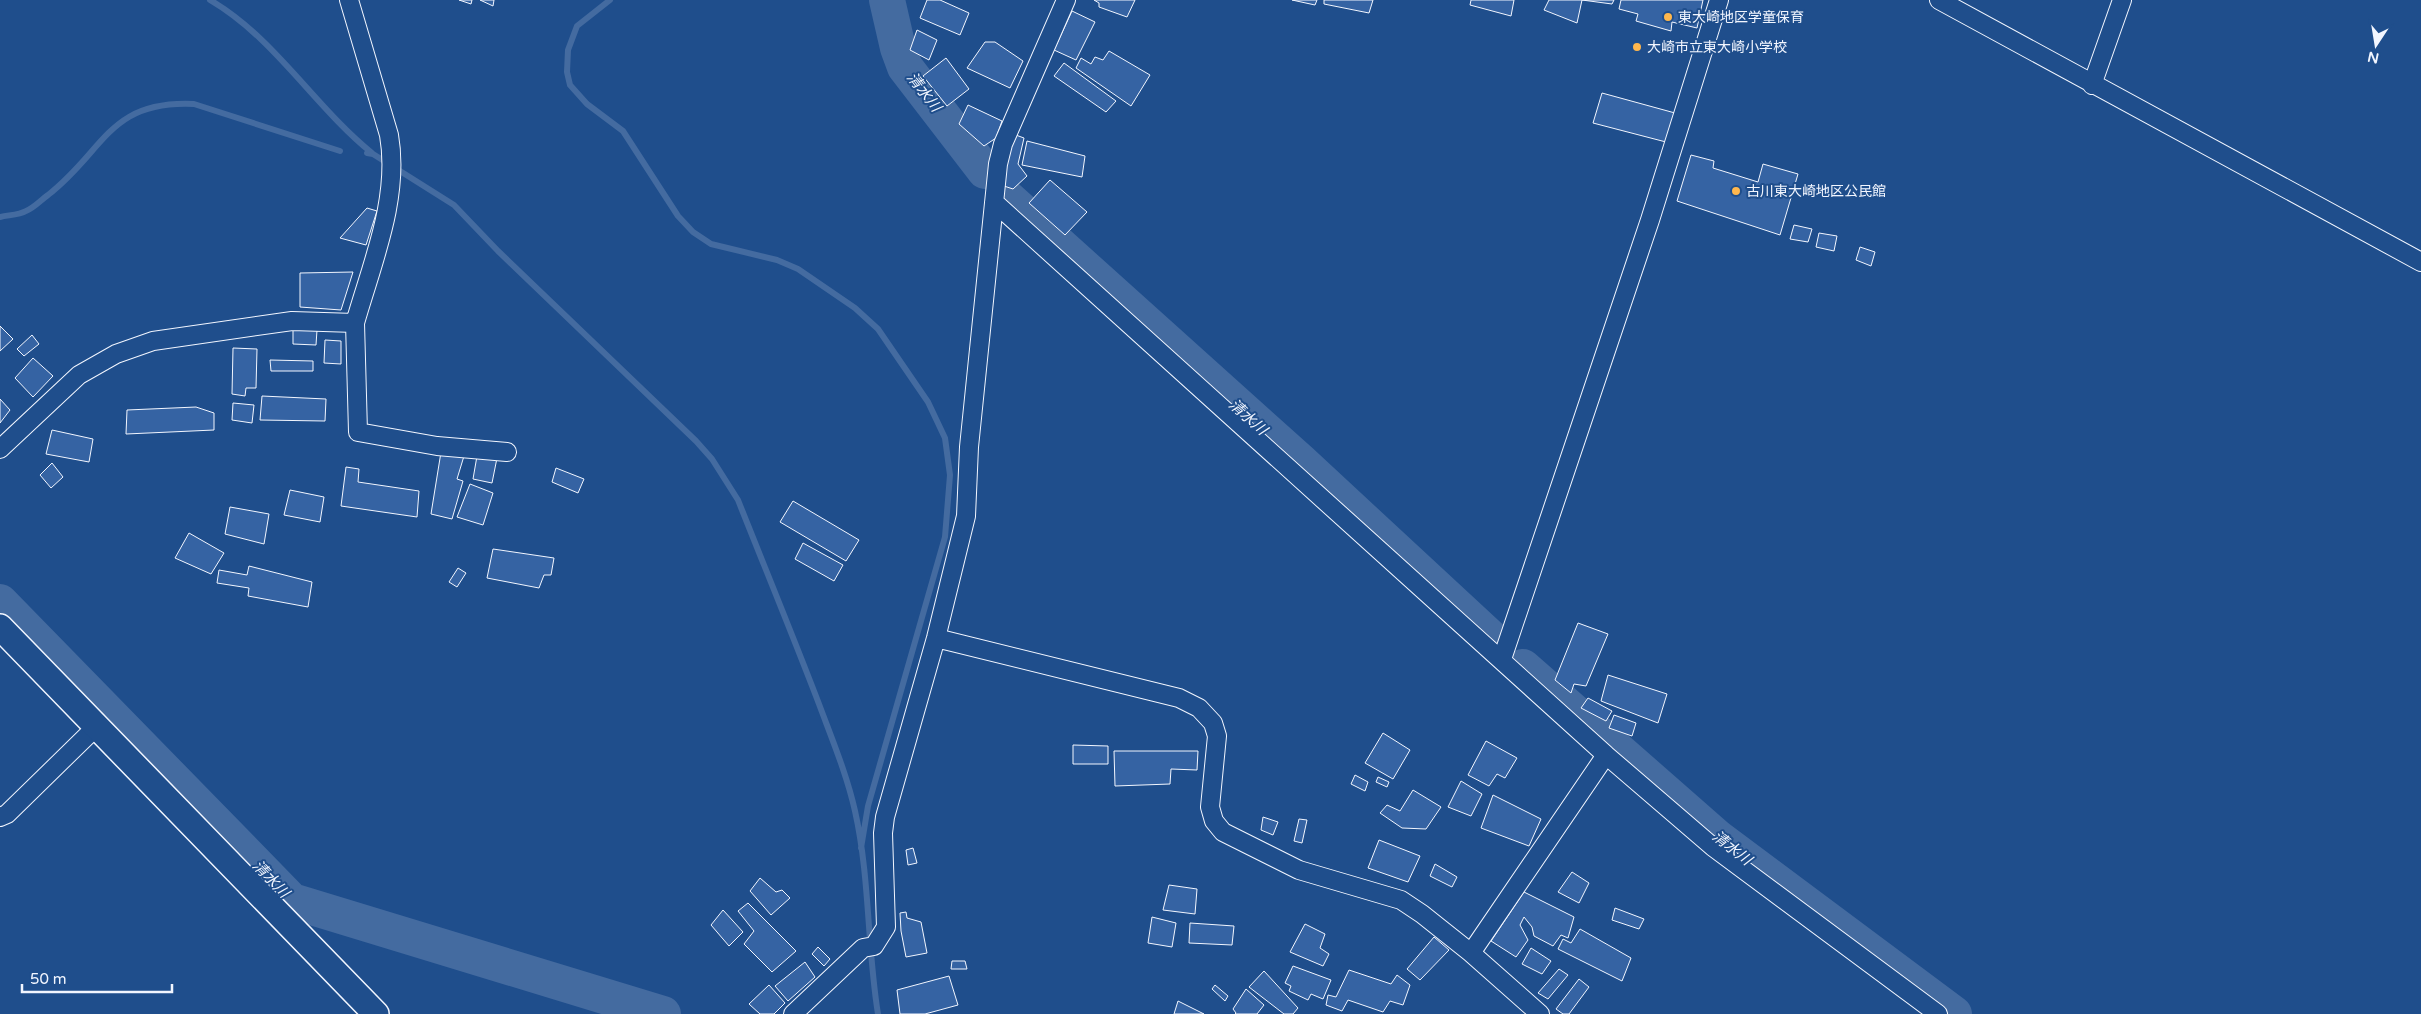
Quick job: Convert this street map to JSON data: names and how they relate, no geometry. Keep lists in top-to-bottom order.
{
  "water": ["清水川"],
  "places": ["東大崎地区学童保育", "大崎市立東大崎小学校", "古川東大崎地区公民館"],
  "scale_bar": "50 m",
  "north": "bottom"
}
